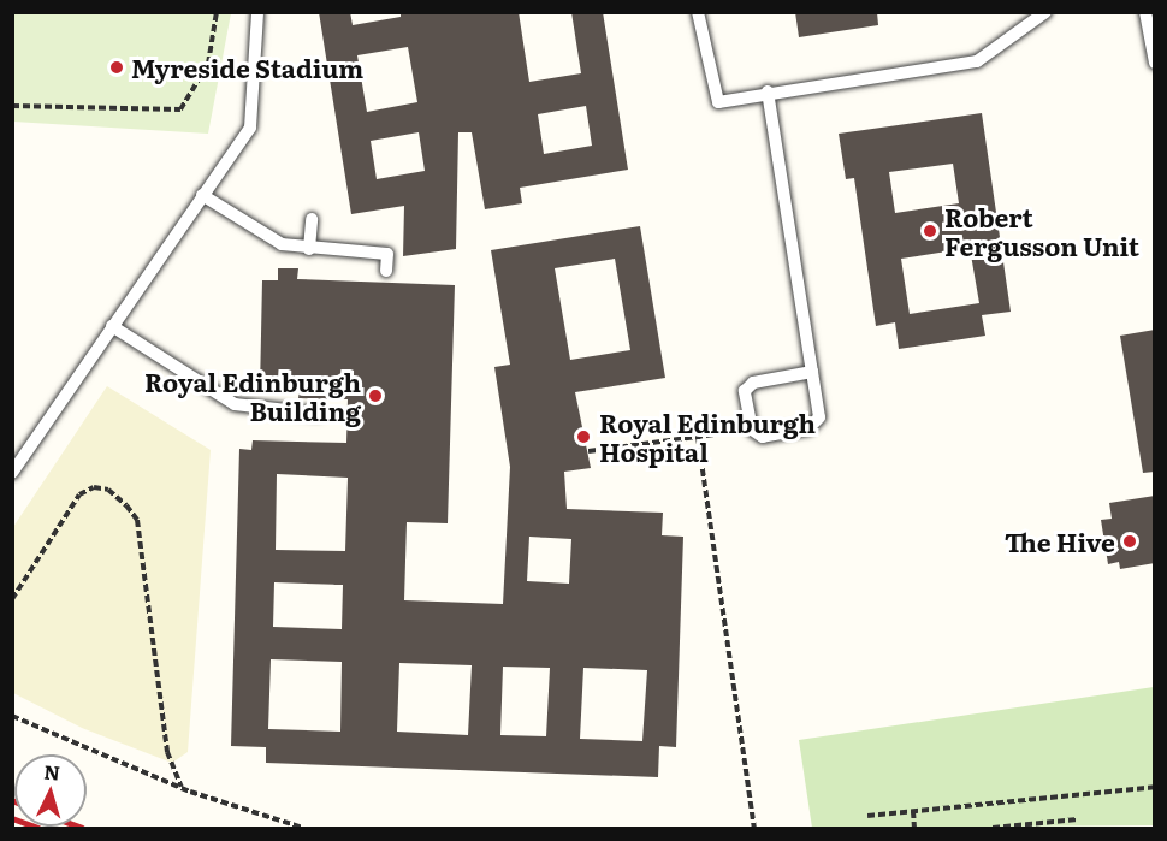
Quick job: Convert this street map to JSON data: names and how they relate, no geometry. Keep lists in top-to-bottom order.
{
  "places": [
    "Myreside Stadium",
    "Robert Fergusson Unit",
    "Royal Edinburgh Building",
    "Royal Edinburgh Hospital",
    "The Hive"
  ],
  "north": "top"
}
